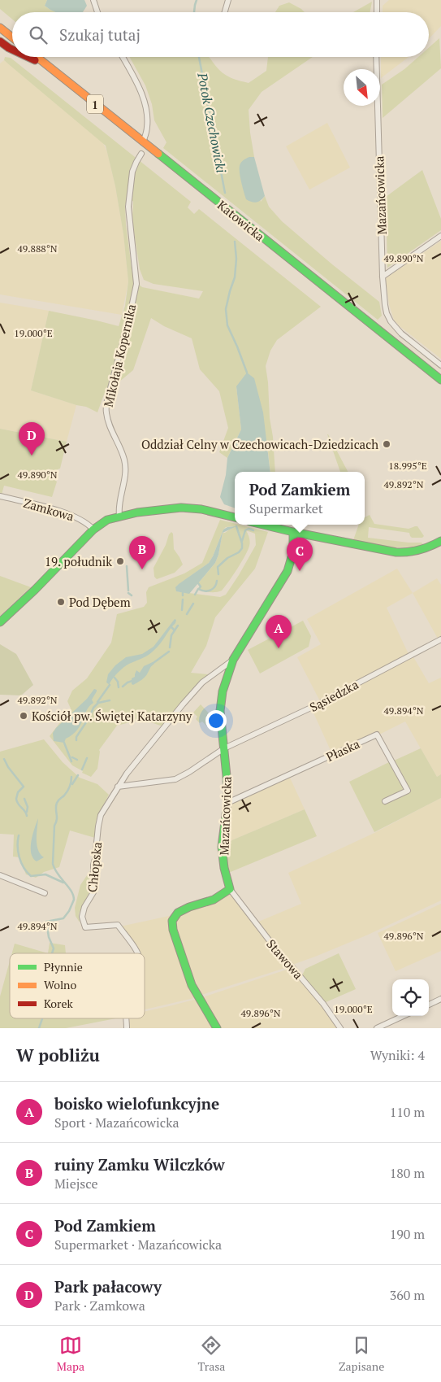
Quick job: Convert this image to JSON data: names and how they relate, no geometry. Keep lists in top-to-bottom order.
{
  "streets": {
    "street": [
      "1",
      "Mazańcowicka",
      "Katowicka",
      "Mikołaja Kopernika",
      "Zamkowa",
      "Sąsiedzka",
      "Płaska",
      "Chłopska",
      "Stawowa"
    ]
  },
  "crossings": [
    ["Mazańcowicka", "Sąsiedzka"],
    ["Mazańcowicka", "Płaska"],
    ["Mazańcowicka", "Chłopska"],
    ["Mazańcowicka", "Stawowa"]
  ],
  "water": ["Potok Czechowicki"],
  "places": [
    "Oddział Celny w Czechowicach-Dziedzicach",
    "19. południk",
    "Pod Dębem",
    "Kościół pw. Świętej Katarzyny"
  ],
  "legend": ["Płynnie", "Wolno", "Korek"],
  "north": "bottom right",
  "page": {
    "search": "Szukaj tutaj",
    "pins": [
      "D",
      "B",
      "C",
      "A"
    ],
    "popup": ["Pod Zamkiem", "Supermarket"],
    "heading": ["W pobliżu", "Wyniki: 4"],
    "list": [
      {
        "mark": "A",
        "name": "boisko wielofunkcyjne",
        "note": "Sport · Mazańcowicka",
        "value": "110 m"
      },
      {
        "mark": "B",
        "name": "ruiny Zamku Wilczków",
        "note": "Miejsce",
        "value": "180 m"
      },
      {
        "mark": "C",
        "name": "Pod Zamkiem",
        "note": "Supermarket · Mazańcowicka",
        "value": "190 m"
      },
      {
        "mark": "D",
        "name": "Park pałacowy",
        "note": "Park · Zamkowa",
        "value": "360 m"
      }
    ],
    "nav": ["Mapa", "Trasa", "Zapisane"]
  },
  "coordinates": [
    "49.888°N",
    "49.890°N",
    "19.000°E",
    "18.995°E",
    "49.892°N",
    "49.894°N",
    "49.896°N"
  ]
}
